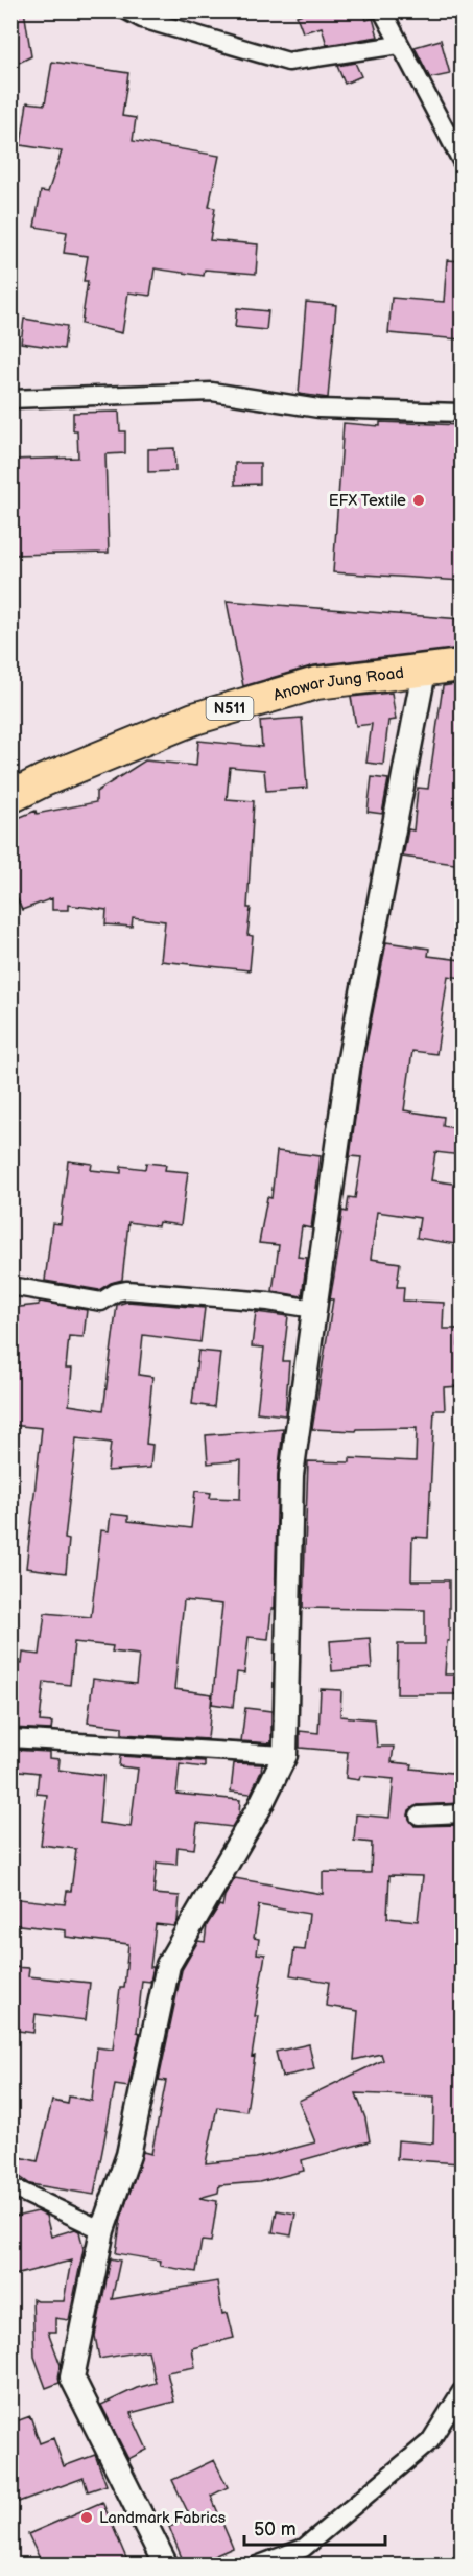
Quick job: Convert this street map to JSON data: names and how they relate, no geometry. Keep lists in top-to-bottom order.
{
  "streets": {
    "highway": ["Anowar Jung Road", "N511"]
  },
  "places": ["EFX Textile", "Landmark Fabrics"],
  "scale_bar": "50 m"
}
